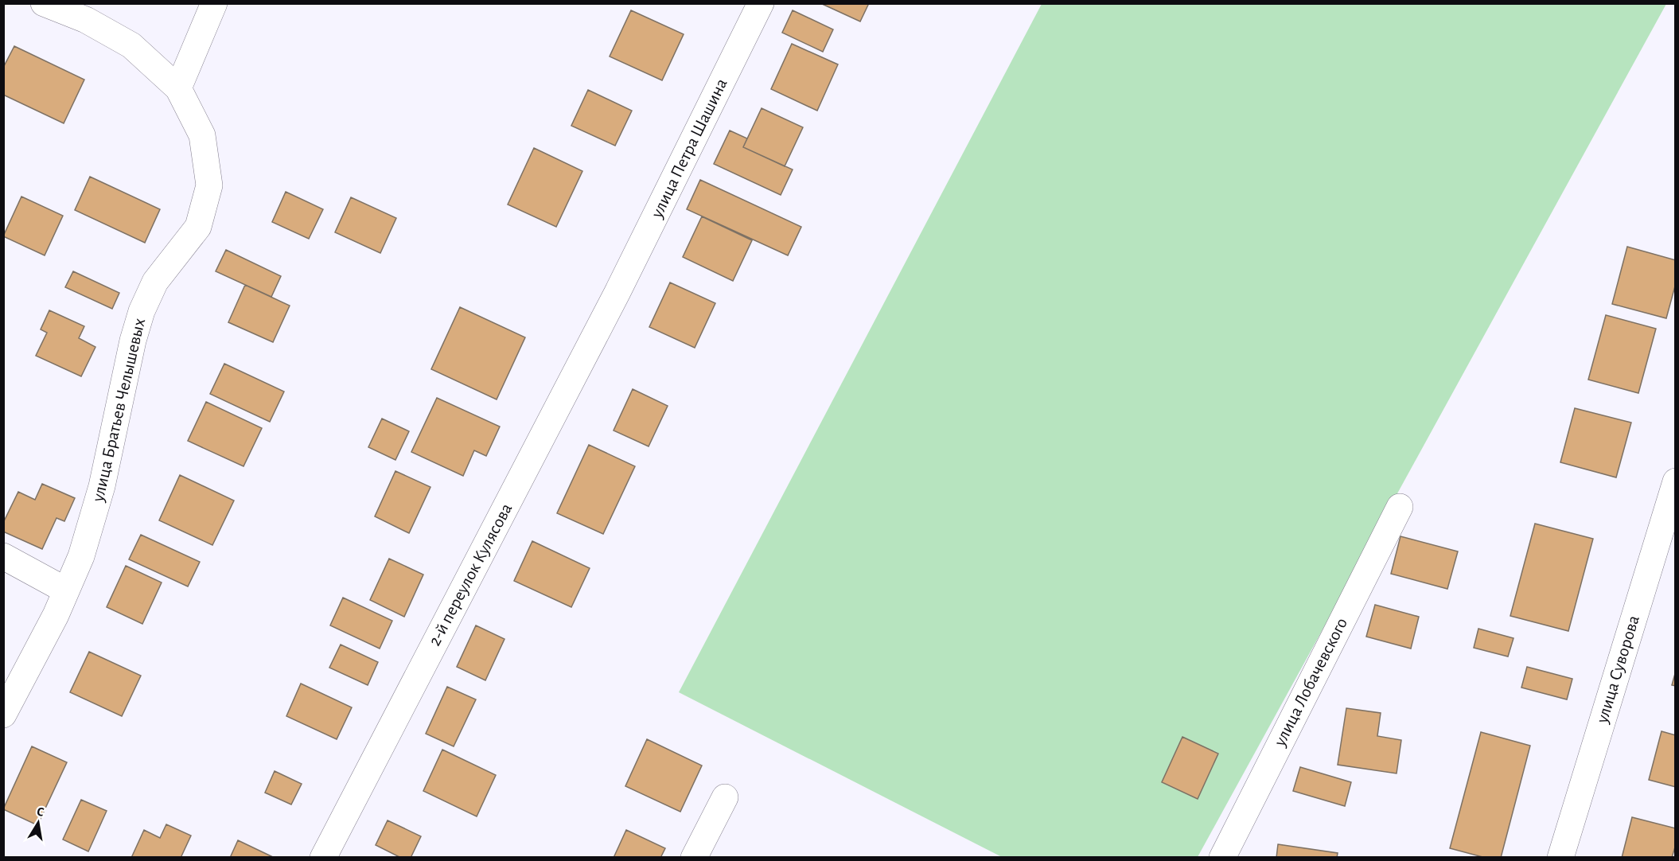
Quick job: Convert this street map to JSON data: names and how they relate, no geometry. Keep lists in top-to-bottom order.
{
  "streets": {
    "street": [
      "улица Петра Шашина",
      "улица Братьев Челышевых",
      "2-й переулок Кулясова",
      "улица Суворова",
      "улица Лобачевского"
    ]
  },
  "crossings": [
    ["улица Петра Шашина", "2-й переулок Кулясова"]
  ],
  "north": "top"
}
